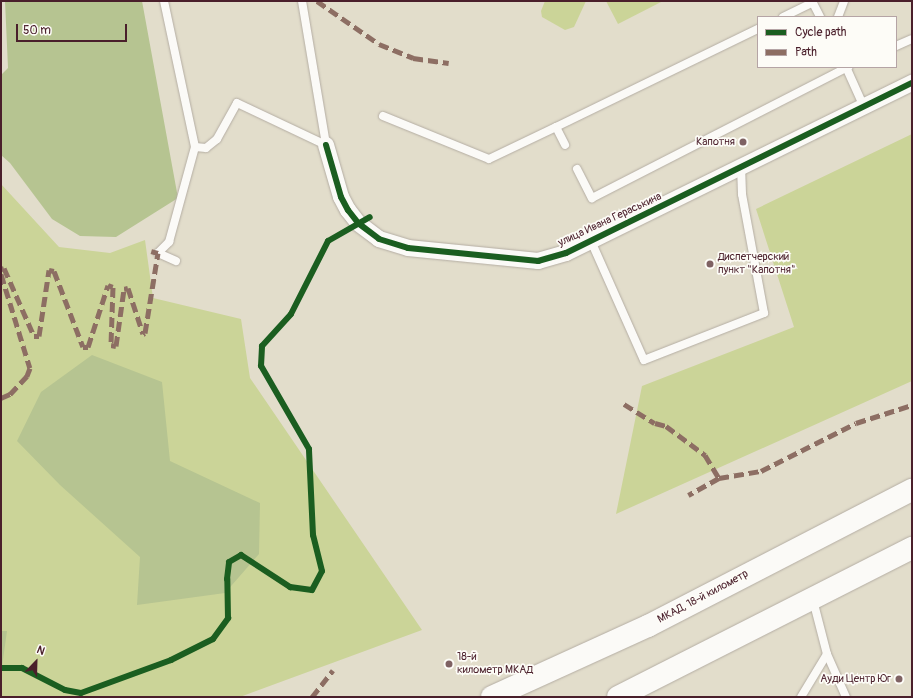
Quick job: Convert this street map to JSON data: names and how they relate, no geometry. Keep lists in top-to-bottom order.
{
  "streets": {
    "highway": ["МКАД, 18-й километр"],
    "street": ["улица Ивана Гераськина"]
  },
  "places": [
    "Капотня",
    "Диспетчерский пункт \"Капотня\"",
    "18-й километр МКАД",
    "Ауди Центр Юг"
  ],
  "legend": ["Cycle path", "Path"],
  "scale_bar": "50 m",
  "north": "top right"
}
